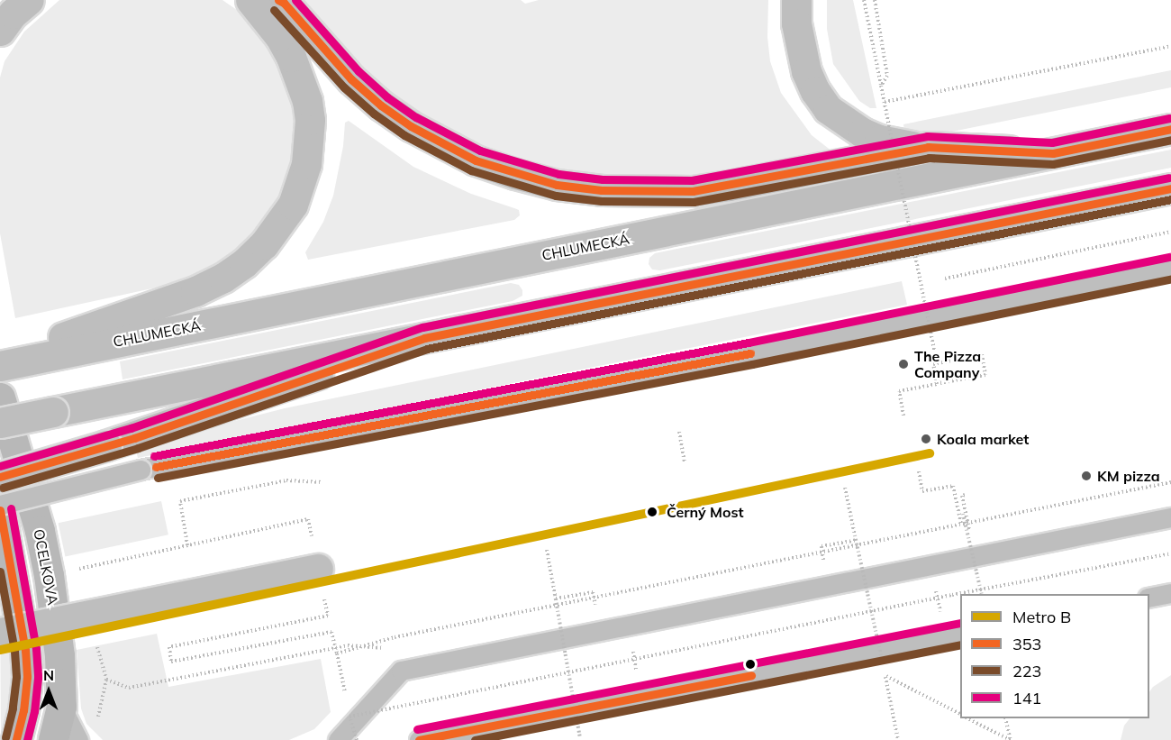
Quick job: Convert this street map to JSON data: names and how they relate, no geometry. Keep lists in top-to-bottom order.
{
  "streets": {
    "main road": ["CHLUMECKÁ"],
    "street": ["OCELKOVA"]
  },
  "places": [
    "The Pizza Company",
    "Koala market",
    "KM pizza",
    "Černý Most"
  ],
  "lines": [
    "transit line 353",
    "transit line 141",
    "transit line 223",
    "metro line B"
  ],
  "legend": [
    "Metro B",
    "353",
    "223",
    "141"
  ],
  "north": "top"
}
